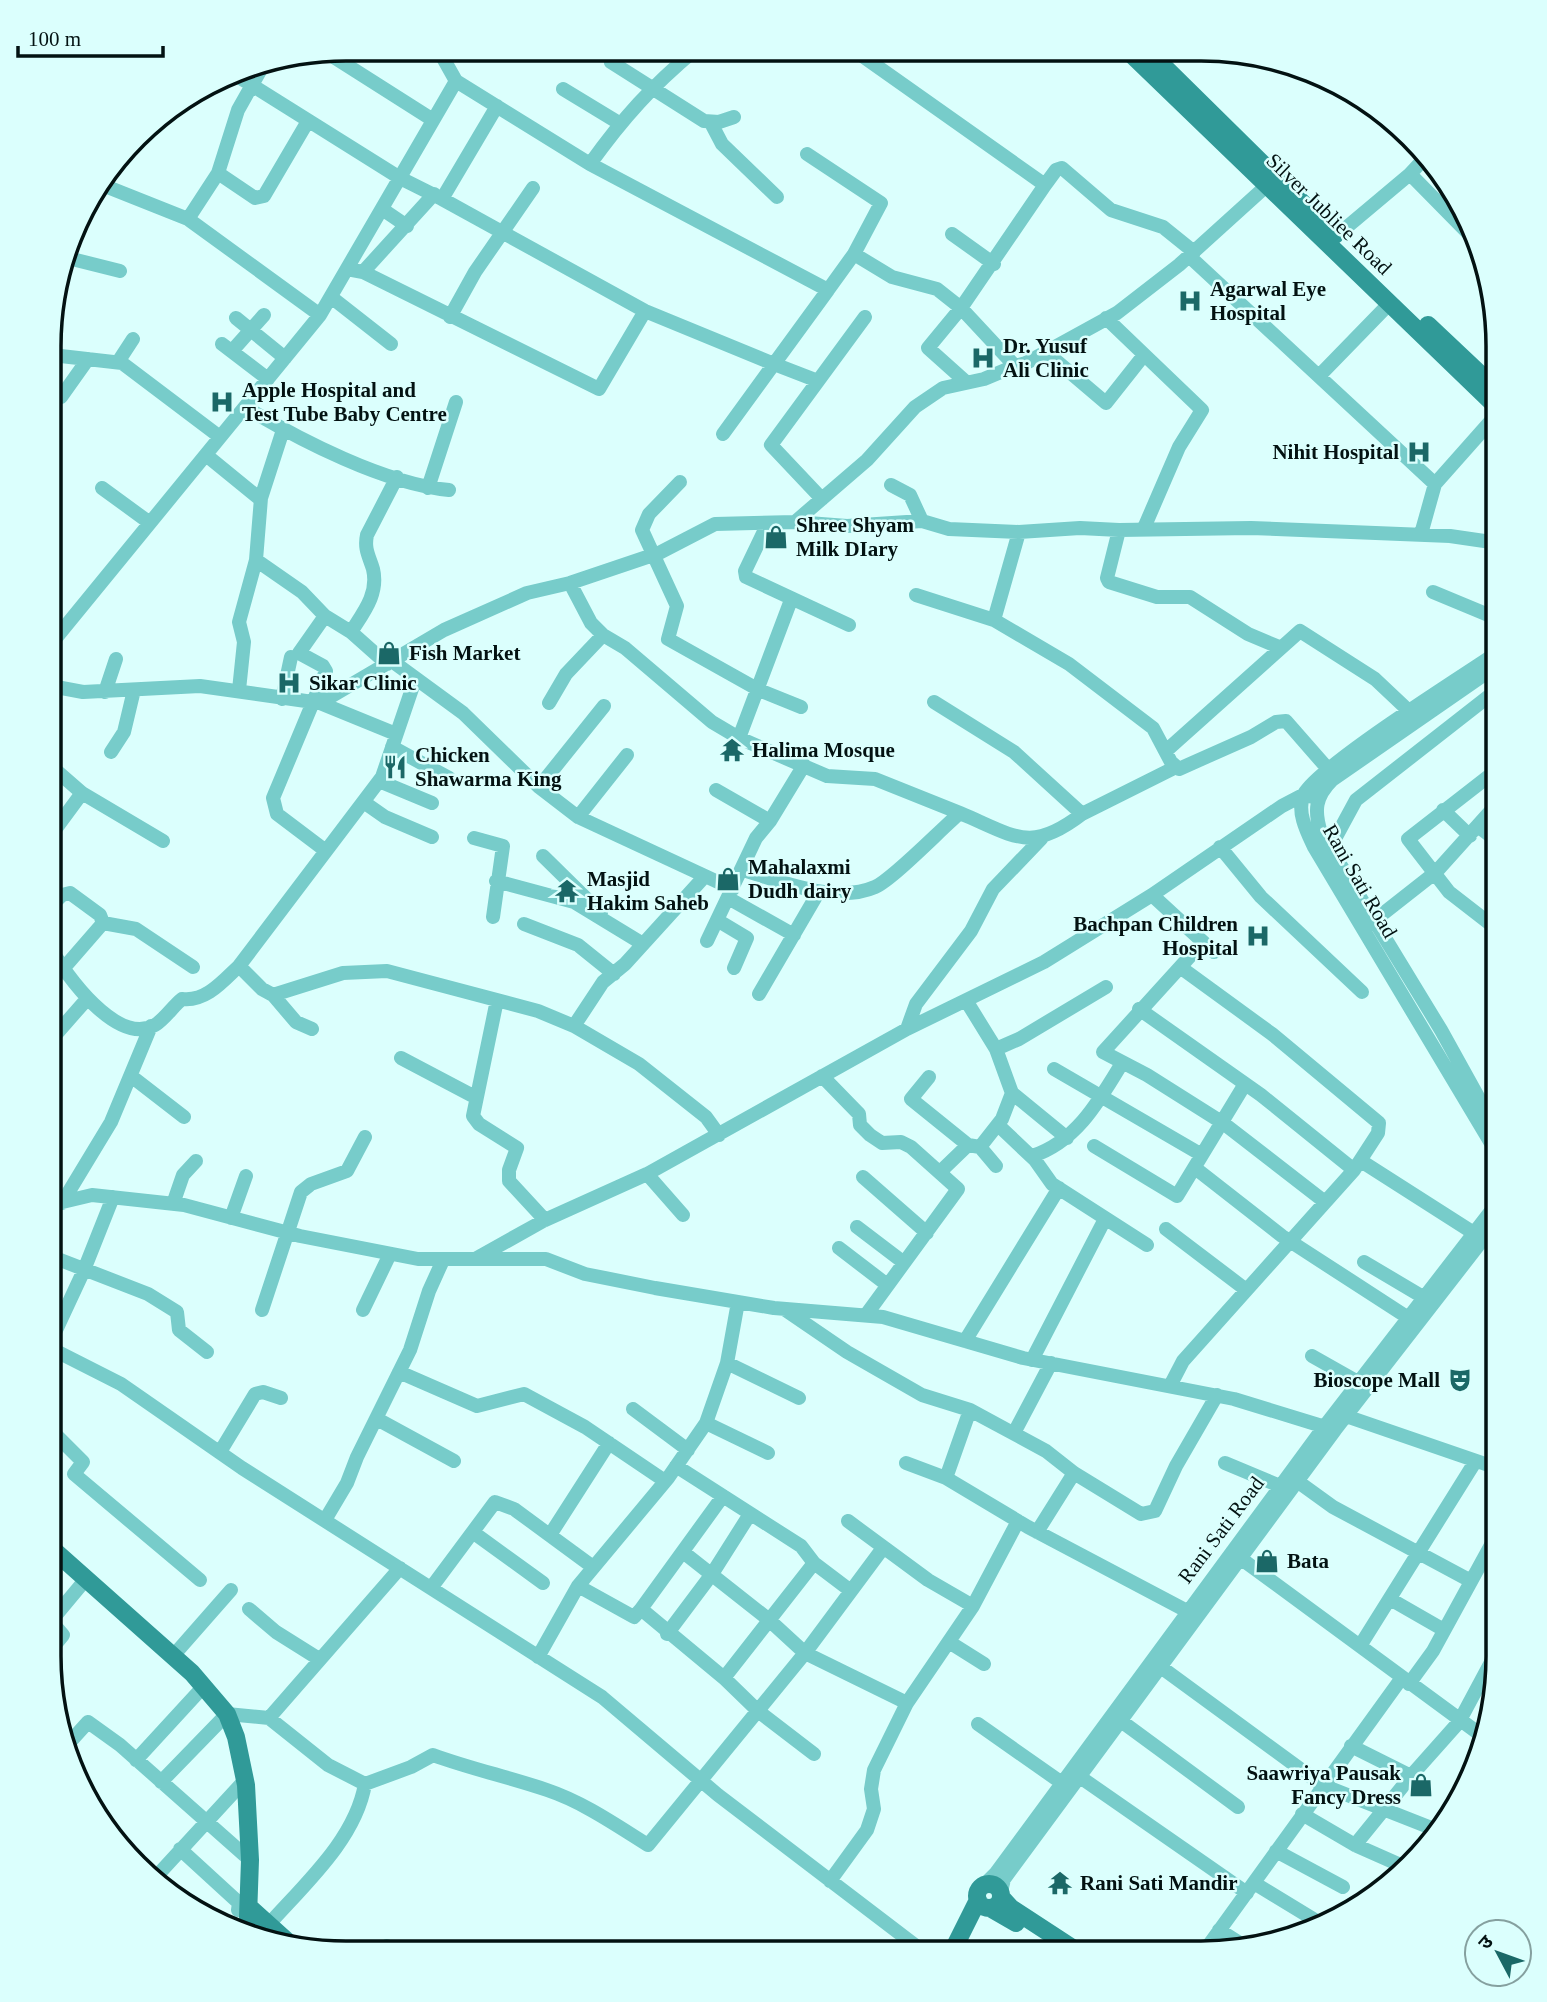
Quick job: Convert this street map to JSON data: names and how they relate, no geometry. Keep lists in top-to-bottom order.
{
  "streets": {
    "main road": ["Silver Jubliee Road"],
    "street": ["Rani Sati Road"]
  },
  "places": {
    "hospital": [
      "Agarwal Eye Hospital",
      "Dr. Yusuf Ali Clinic",
      "Apple Hospital and Test Tube Baby Centre",
      "Nihit Hospital",
      "Sikar Clinic",
      "Bachpan Children Hospital"
    ],
    "shop": [
      "Shree Shyam Milk DIary",
      "Fish Market",
      "Mahalaxmi Dudh dairy",
      "Bata",
      "Saawriya Pausak Fancy Dress"
    ],
    "temple": ["Halima Mosque", "Masjid Hakim Saheb", "Rani Sati Mandir"],
    "restaurant": ["Chicken Shawarma King"],
    "theatre": ["Bioscope Mall"]
  },
  "scale_bar": "100 m",
  "north": "top left"
}
